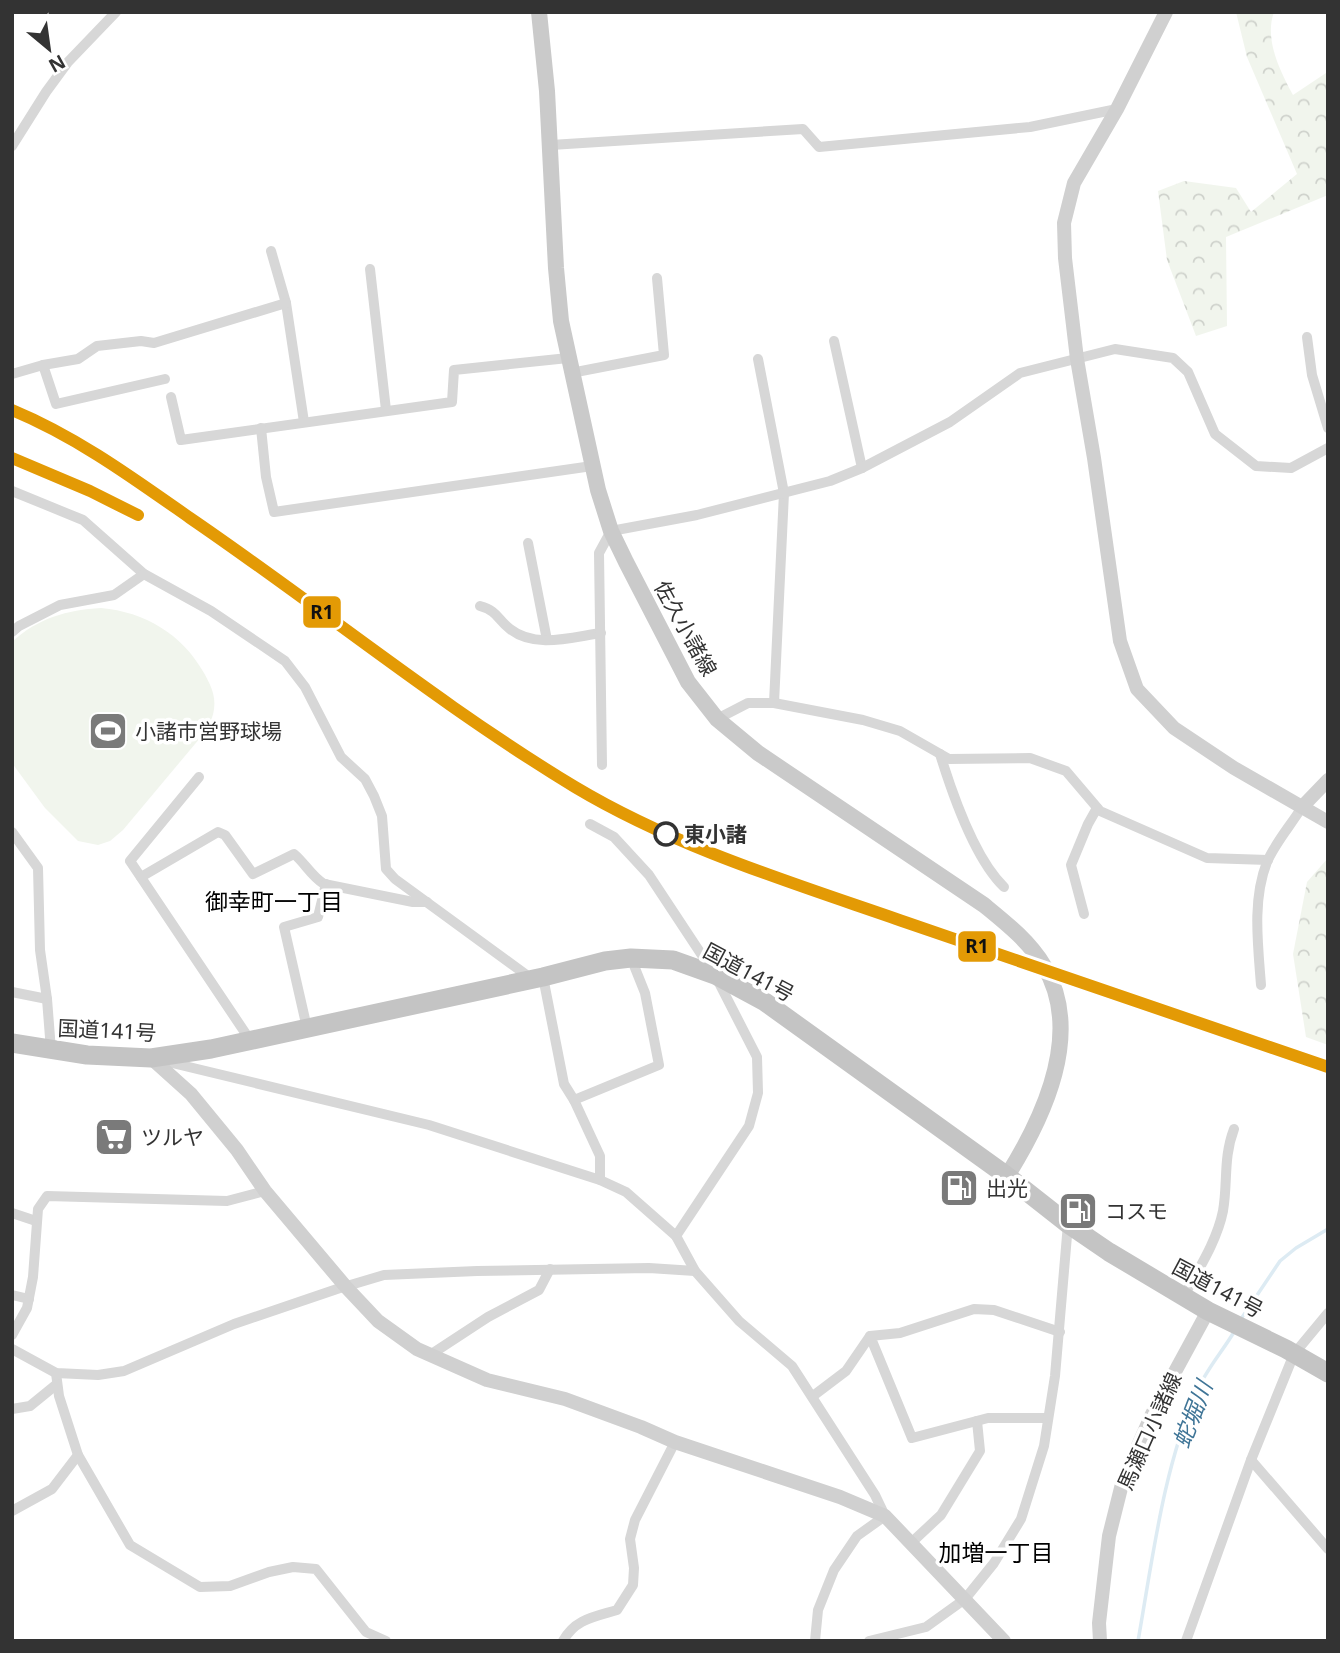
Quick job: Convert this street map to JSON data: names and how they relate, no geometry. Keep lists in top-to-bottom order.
{
  "streets": {
    "highway": ["国道141号"],
    "main road": ["佐久小諸線"],
    "street": ["馬瀬口小諸線"]
  },
  "crossings": [
    ["佐久小諸線", "国道141号"],
    ["国道141号", "馬瀬口小諸線"]
  ],
  "districts": ["御幸町一丁目", "加増一丁目"],
  "water": ["蛇堀川"],
  "places": {
    "sports": ["小諸市営野球場"],
    "other": ["東小諸"],
    "supermarket": ["ツルヤ"],
    "fuel station": ["出光", "コスモ"]
  },
  "lines": ["transit line R1"],
  "north": "bottom right"
}
